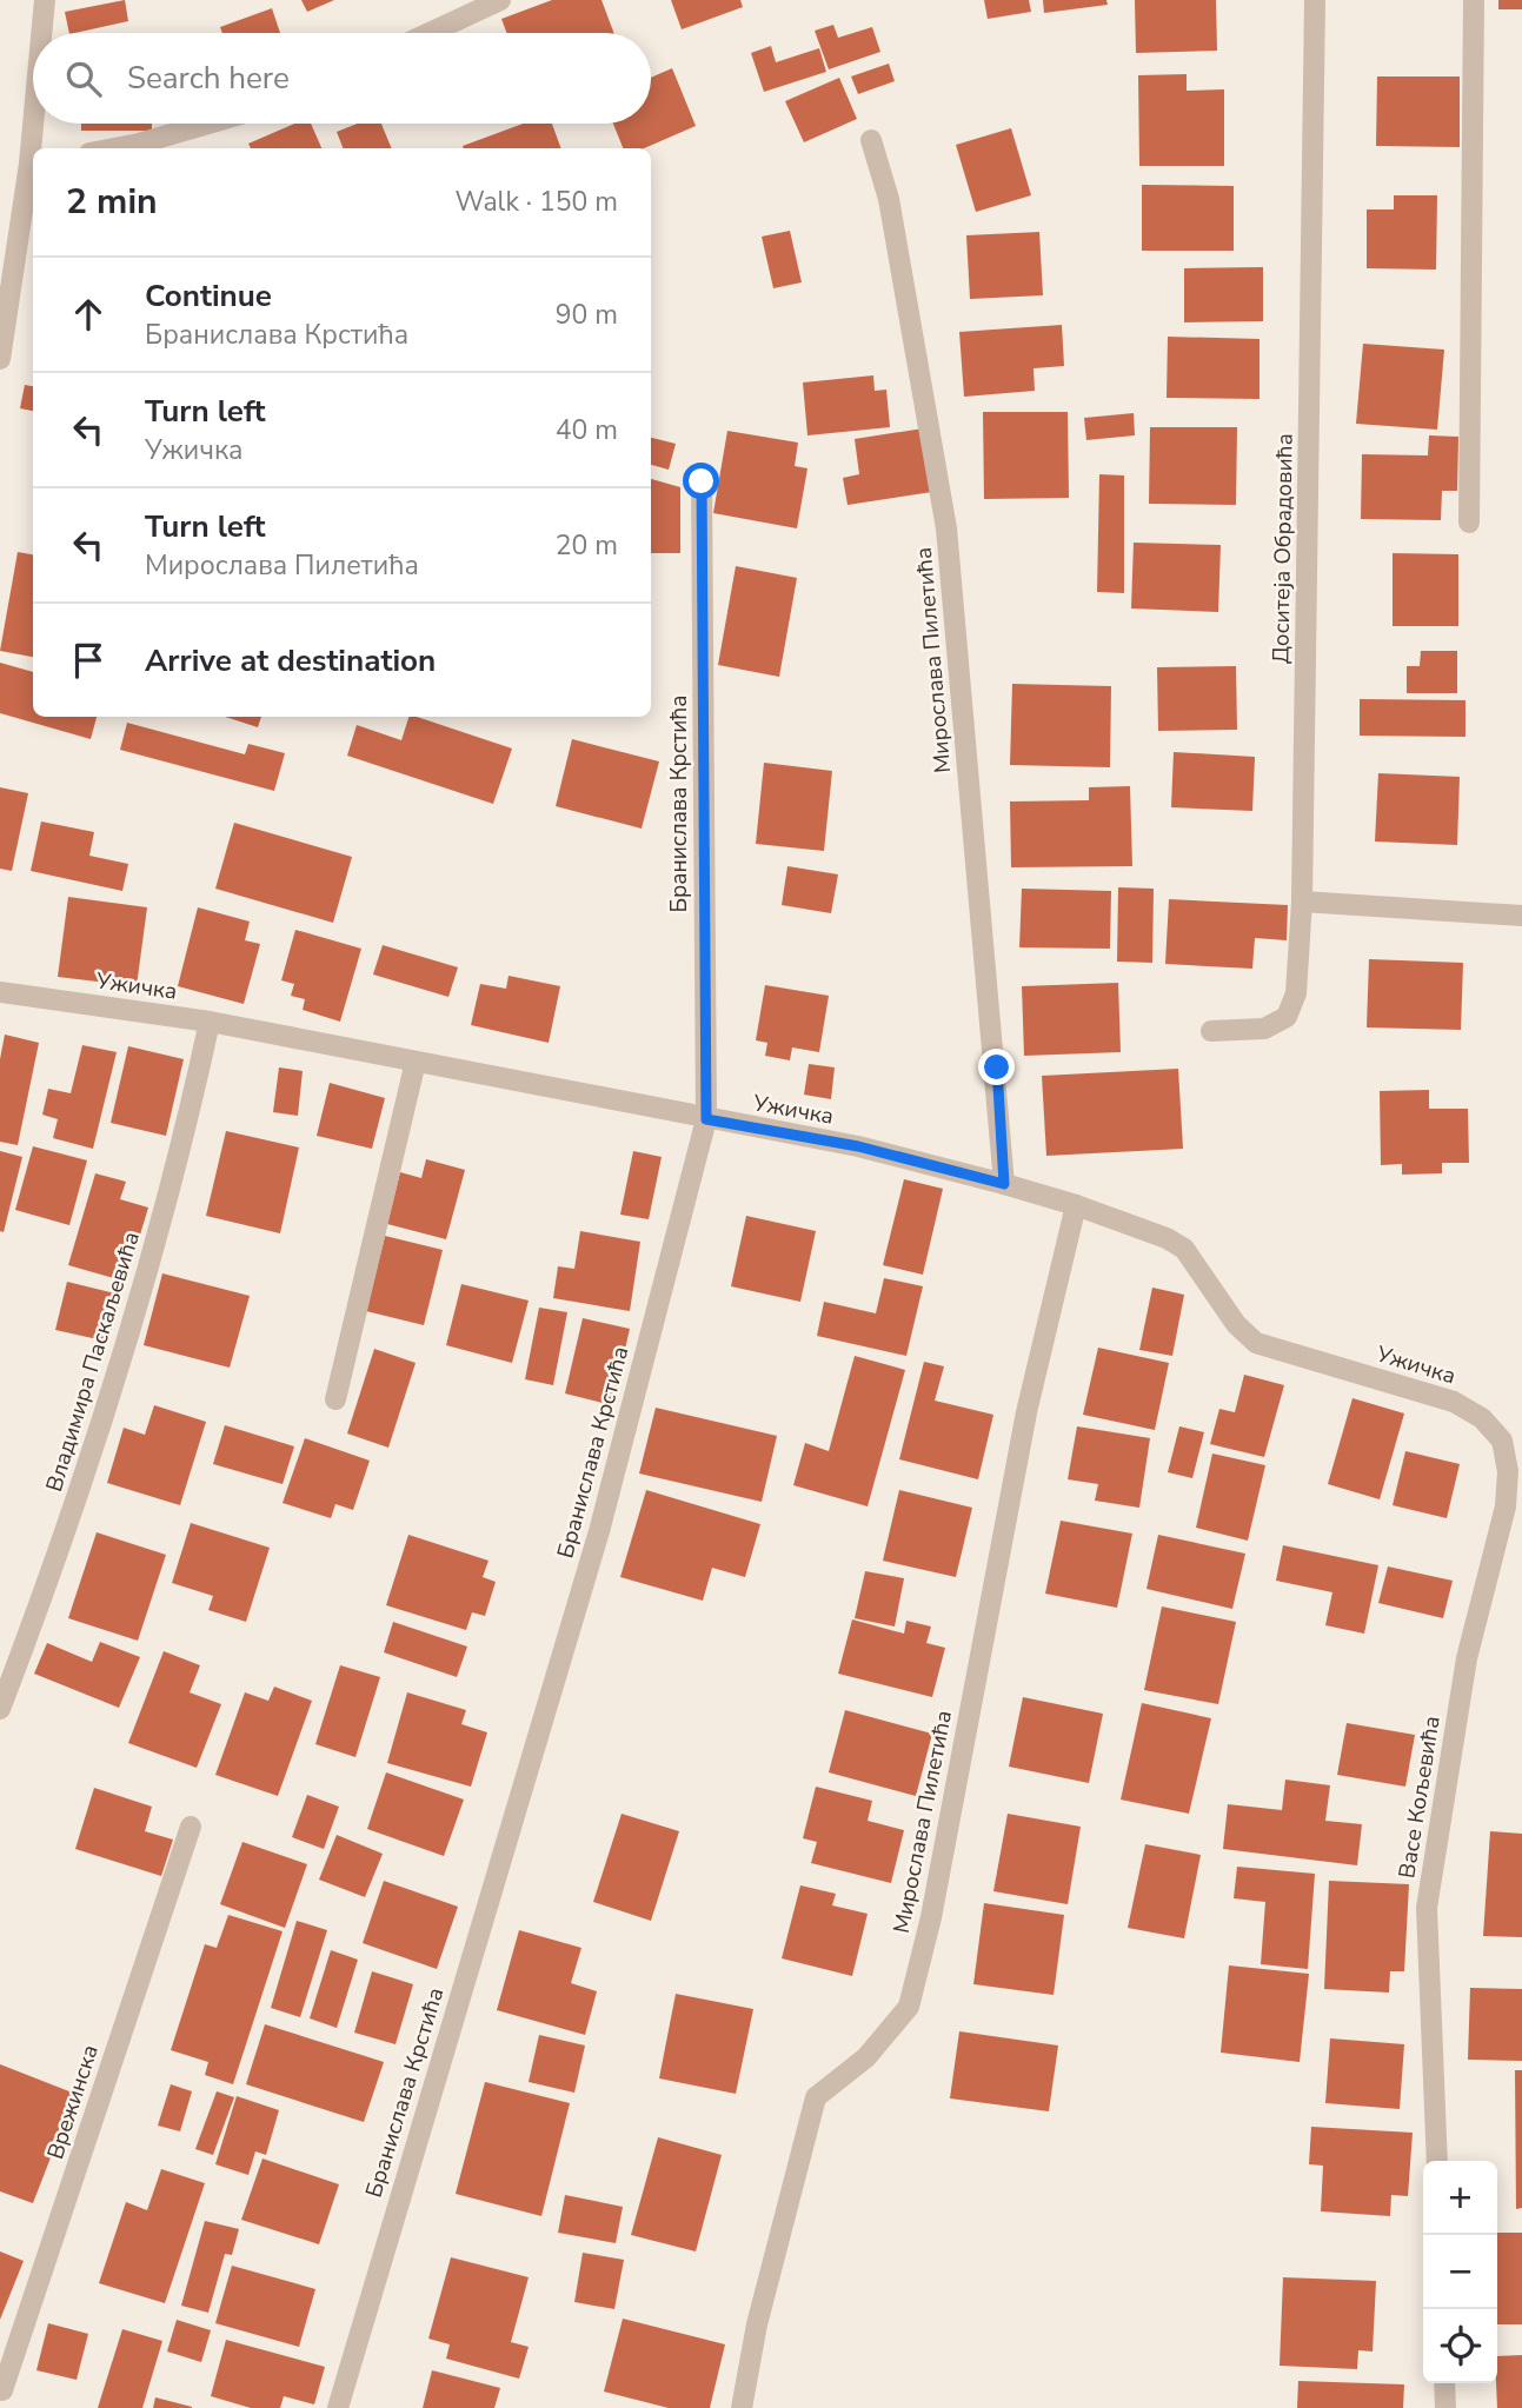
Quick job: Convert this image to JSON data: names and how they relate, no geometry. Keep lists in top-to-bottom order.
{
  "streets": {
    "street": [
      "Доситеја Обрадовића",
      "Мирослава Пилетића",
      "Бранислава Крстића",
      "Ужичка",
      "Владимира Паскаљевића",
      "Васе Кољевића",
      "Врежинска"
    ]
  },
  "crossings": [
    ["Мирослава Пилетића", "Ужичка"],
    ["Бранислава Крстића", "Ужичка"],
    ["Ужичка", "Владимира Паскаљевића"],
    ["Ужичка", "Васе Кољевића"]
  ],
  "page": {
    "search": "Search here",
    "heading": ["2 min", "Walk · 150 m"],
    "list": [
      ["Continue", "Бранислава Крстића", "90 m"],
      ["Turn left", "Ужичка", "40 m"],
      ["Turn left", "Мирослава Пилетића", "20 m"],
      "Arrive at destination"
    ],
    "map_buttons": ["+", "−"]
  }
}
